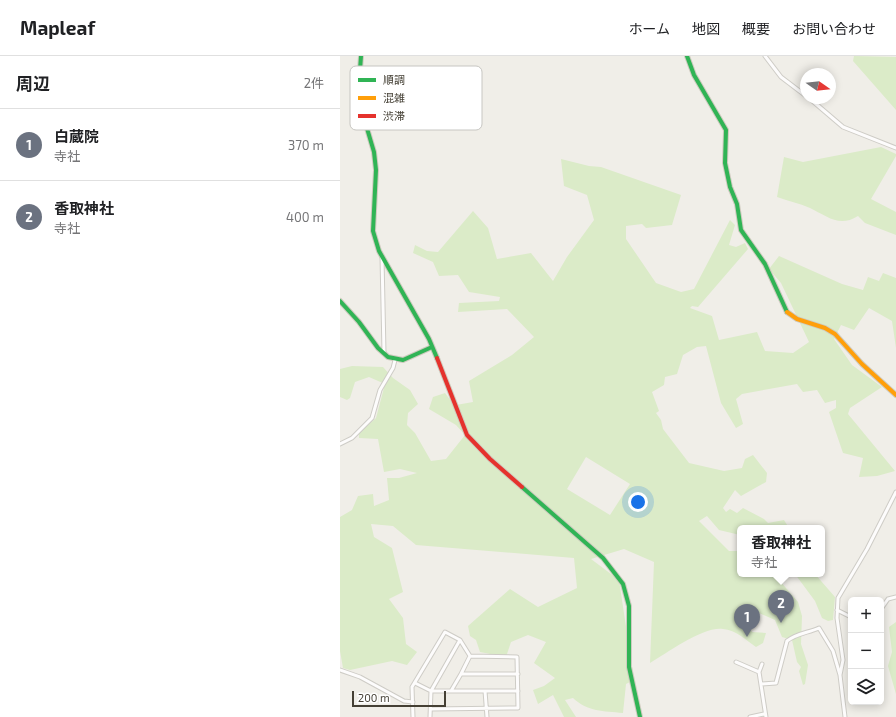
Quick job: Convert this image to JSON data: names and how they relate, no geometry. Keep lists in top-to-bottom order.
{
  "legend": ["順調", "混雑", "渋滞"],
  "scale_bar": "200 m",
  "north": "right",
  "page": {
    "header": "Mapleaf",
    "nav": [
      "ホーム",
      "地図",
      "概要",
      "お問い合わせ"
    ],
    "heading": ["周辺", "2件"],
    "list": [
      {
        "mark": "1",
        "name": "白蔵院",
        "note": "寺社",
        "value": "370 m"
      },
      {
        "mark": "2",
        "name": "香取神社",
        "note": "寺社",
        "value": "400 m"
      }
    ],
    "popup": ["香取神社", "寺社"],
    "pins": ["2", "1"],
    "map_buttons": ["+", "−"],
    "scale": "200 m"
  }
}
